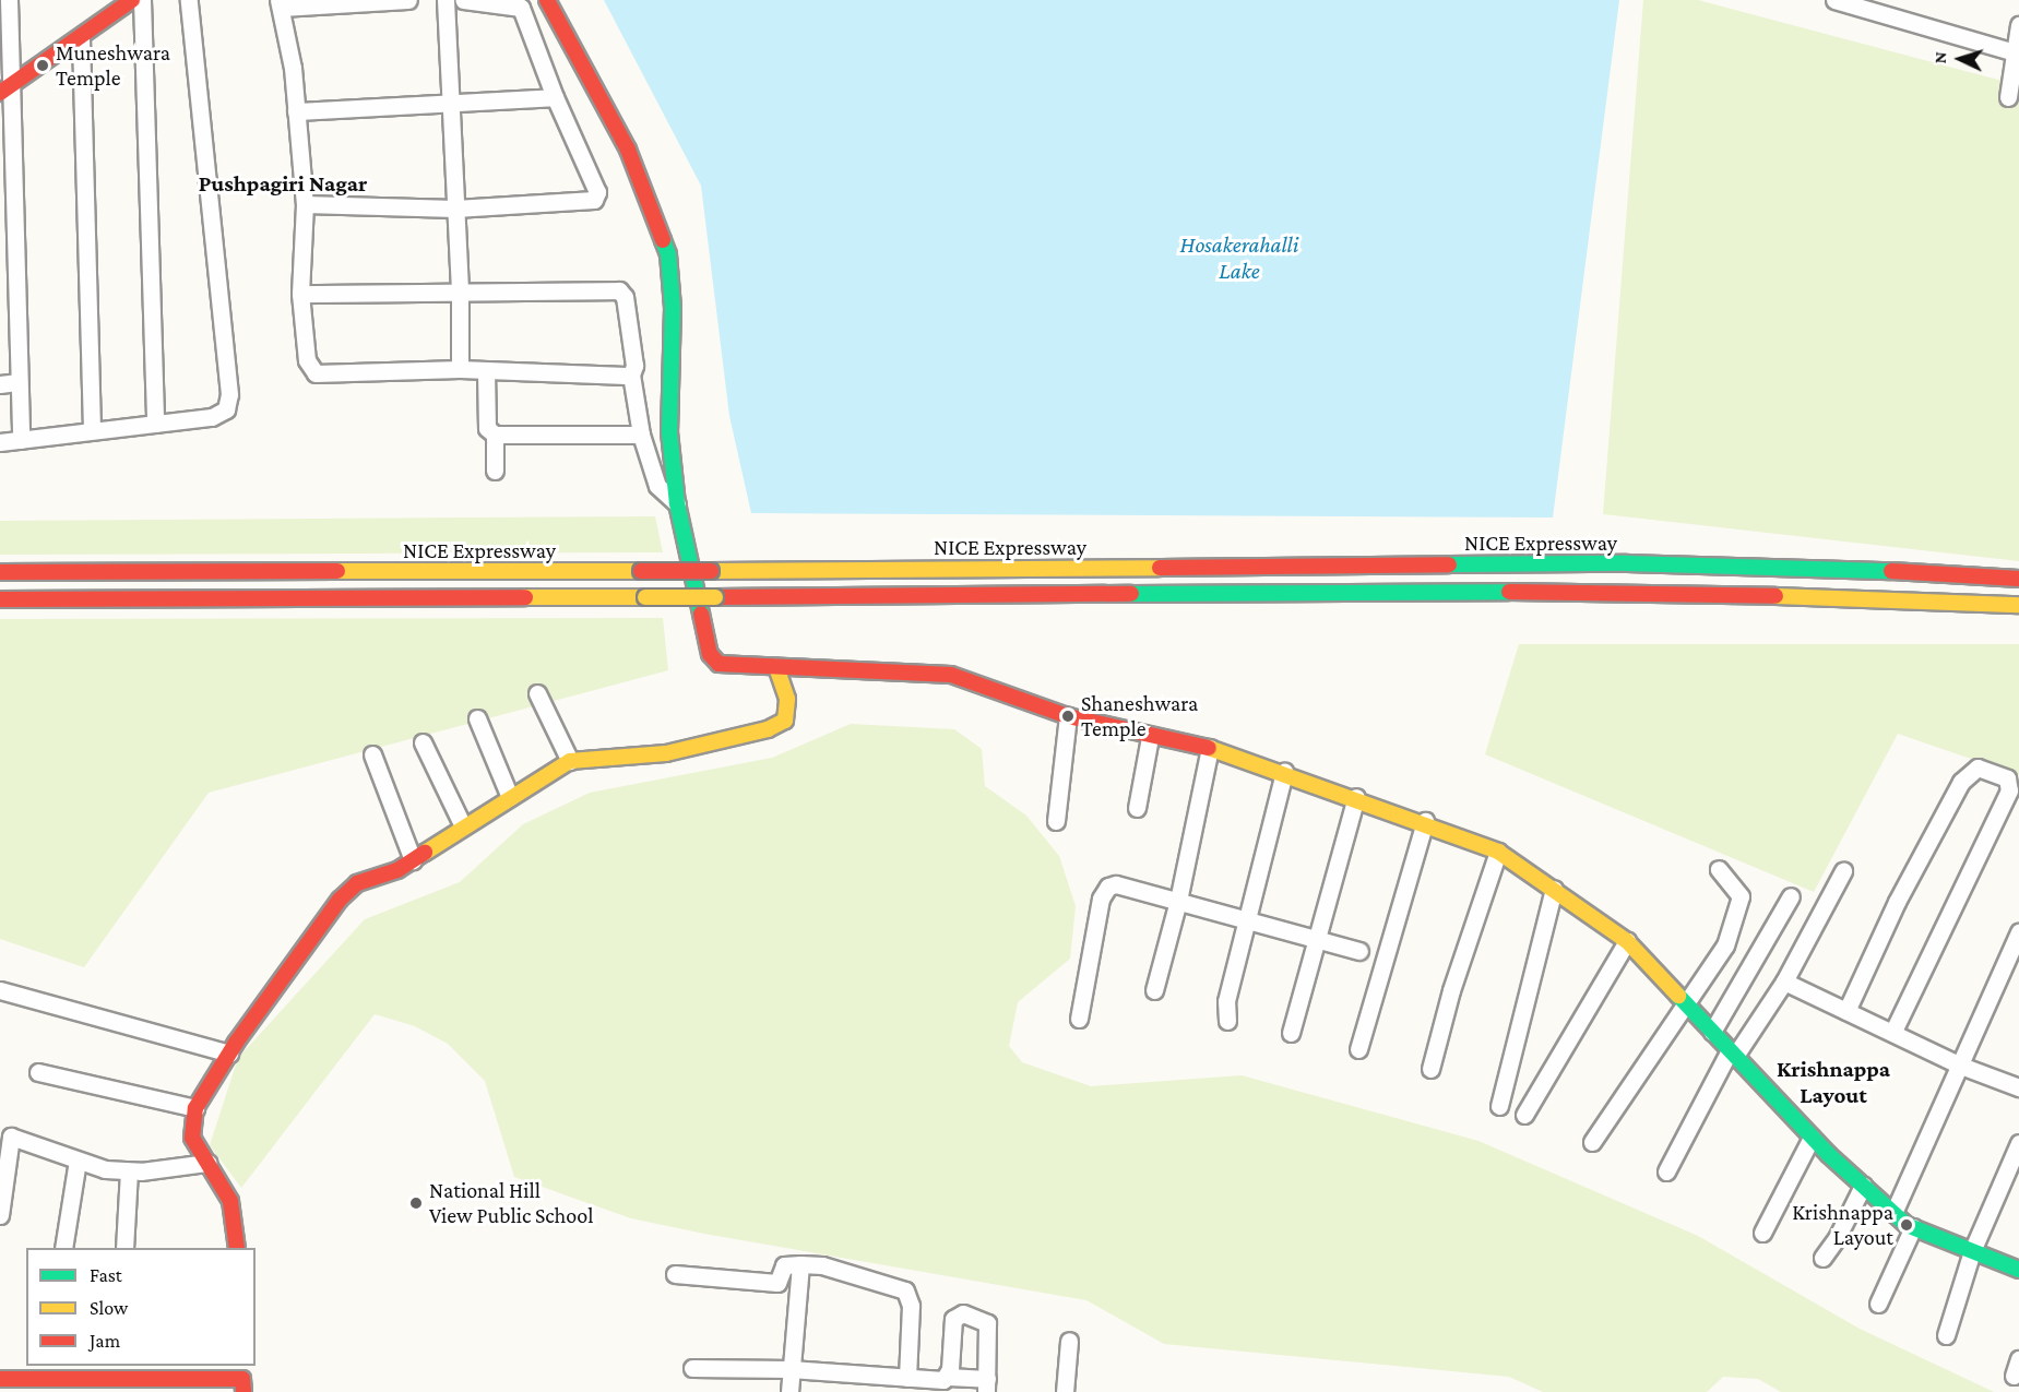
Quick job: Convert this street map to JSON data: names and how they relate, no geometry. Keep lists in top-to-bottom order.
{
  "streets": {
    "main road": ["NICE Expressway"]
  },
  "districts": ["Pushpagiri Nagar", "Krishnappa Layout"],
  "water": ["Hosakerahalli Lake"],
  "places": [
    "Muneshwara Temple",
    "Shaneshwara Temple",
    "National Hill View Public School",
    "Krishnappa Layout"
  ],
  "legend": ["Fast", "Slow", "Jam"],
  "north": "left"
}
